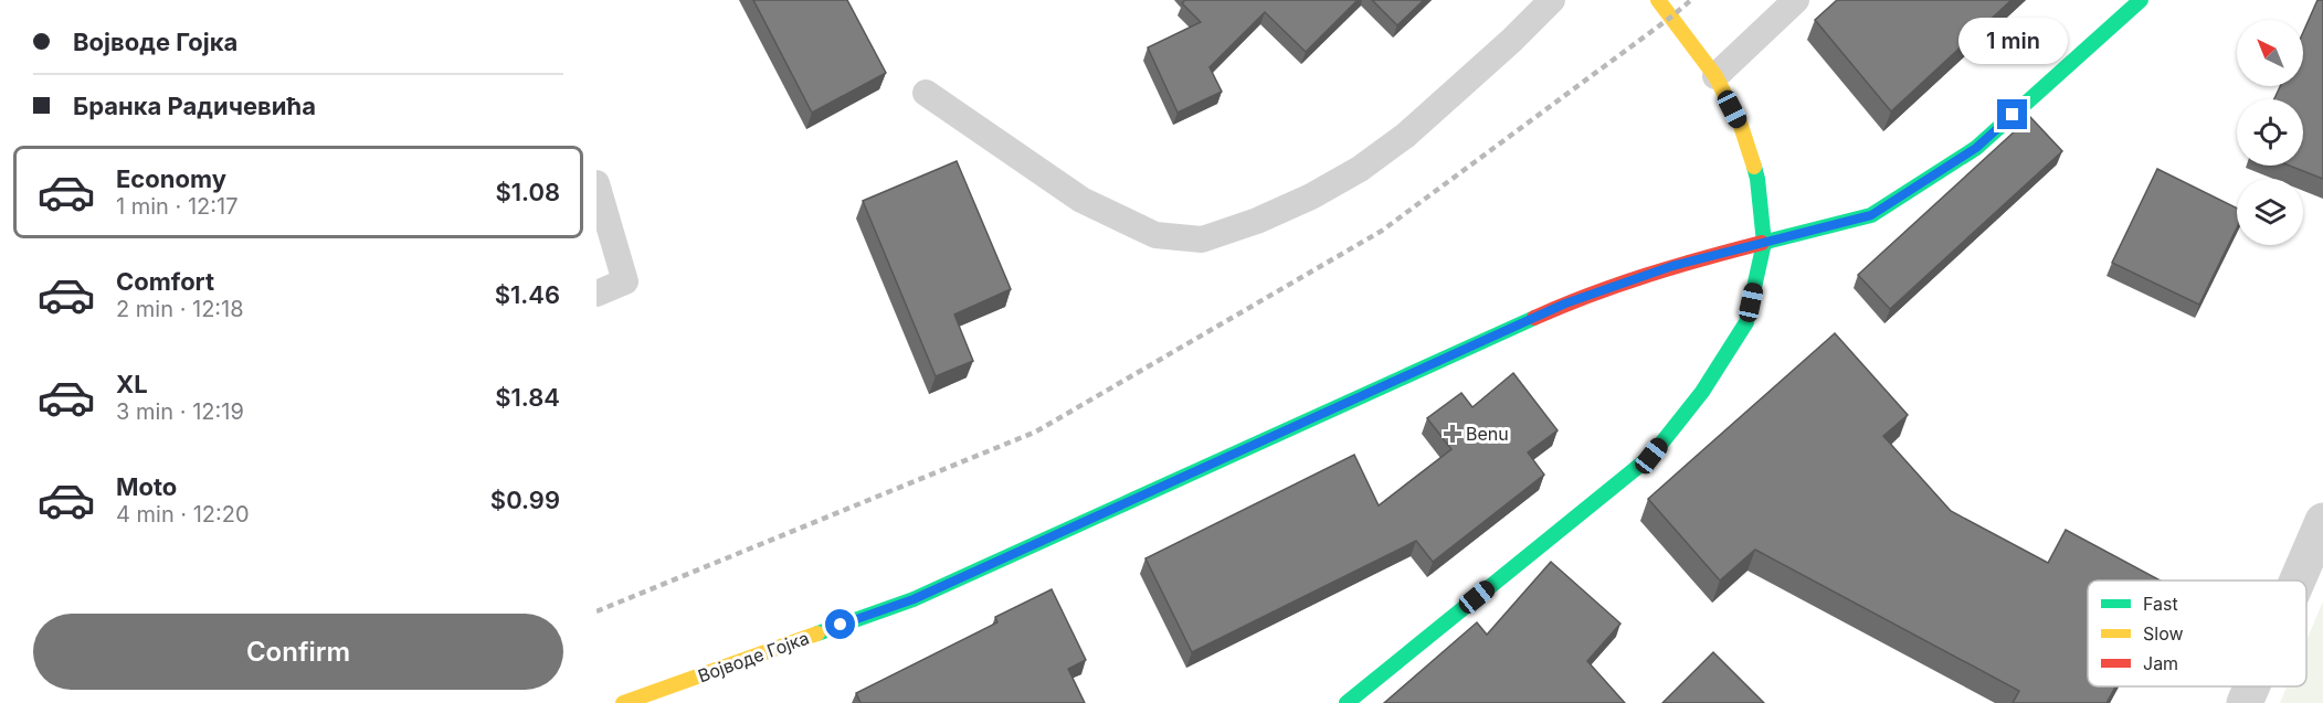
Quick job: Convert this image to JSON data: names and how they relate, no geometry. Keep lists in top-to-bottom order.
{
  "streets": {
    "street": ["Војводе Гојка"]
  },
  "places": {
    "health": ["Benu"]
  },
  "legend": ["Fast", "Slow", "Jam"],
  "north": "top left",
  "page": {
    "banner": ["Војводе Гојка", "Бранка Радичевића"],
    "bubble": "1 min",
    "list": [
      {
        "name": "Economy",
        "note": "1 min · 12:17",
        "value": "$1.08"
      },
      {
        "name": "Comfort",
        "note": "2 min · 12:18",
        "value": "$1.46"
      },
      {
        "name": "XL",
        "note": "3 min · 12:19",
        "value": "$1.84"
      },
      {
        "name": "Moto",
        "note": "4 min · 12:20",
        "value": "$0.99"
      }
    ],
    "buttons": "Confirm"
  }
}
